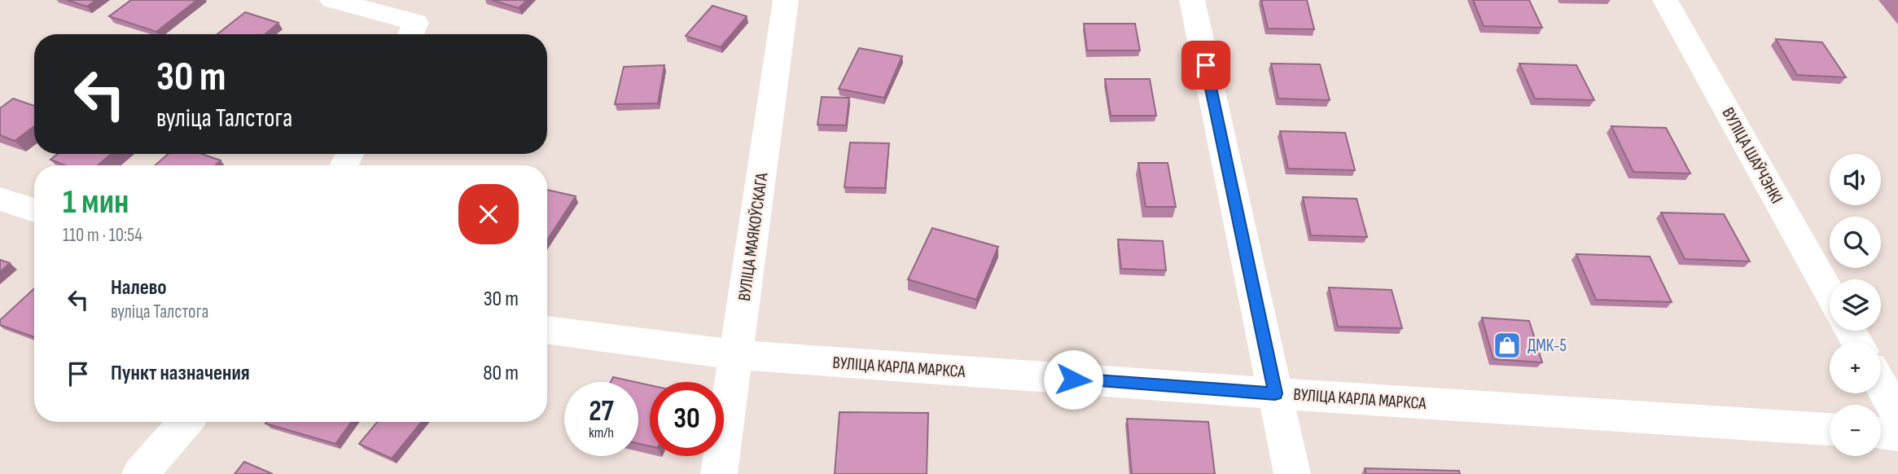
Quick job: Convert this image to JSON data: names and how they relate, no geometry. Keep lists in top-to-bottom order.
{
  "streets": {
    "street": ["ВУЛІЦА ШАЎЧЭНКІ", "ВУЛІЦА МАЯКОЎСКАГА", "ВУЛІЦА КАРЛА МАРКСА"]
  },
  "crossings": [
    ["ВУЛІЦА МАЯКОЎСКАГА", "ВУЛІЦА КАРЛА МАРКСА"]
  ],
  "places": {
    "shop": ["ДМК-5"]
  },
  "page": {
    "turn": ["30 m", "вуліца Талстога"],
    "map_buttons": ["+", "−"],
    "heading": ["1 мин", "110 m · 10:54"],
    "list": [
      {
        "name": "Налево",
        "note": "вуліца Талстога",
        "value": "30 m"
      },
      {
        "name": "Пункт назначения",
        "value": "80 m"
      }
    ],
    "speed": "27 km/h",
    "limit": "30"
  }
}
